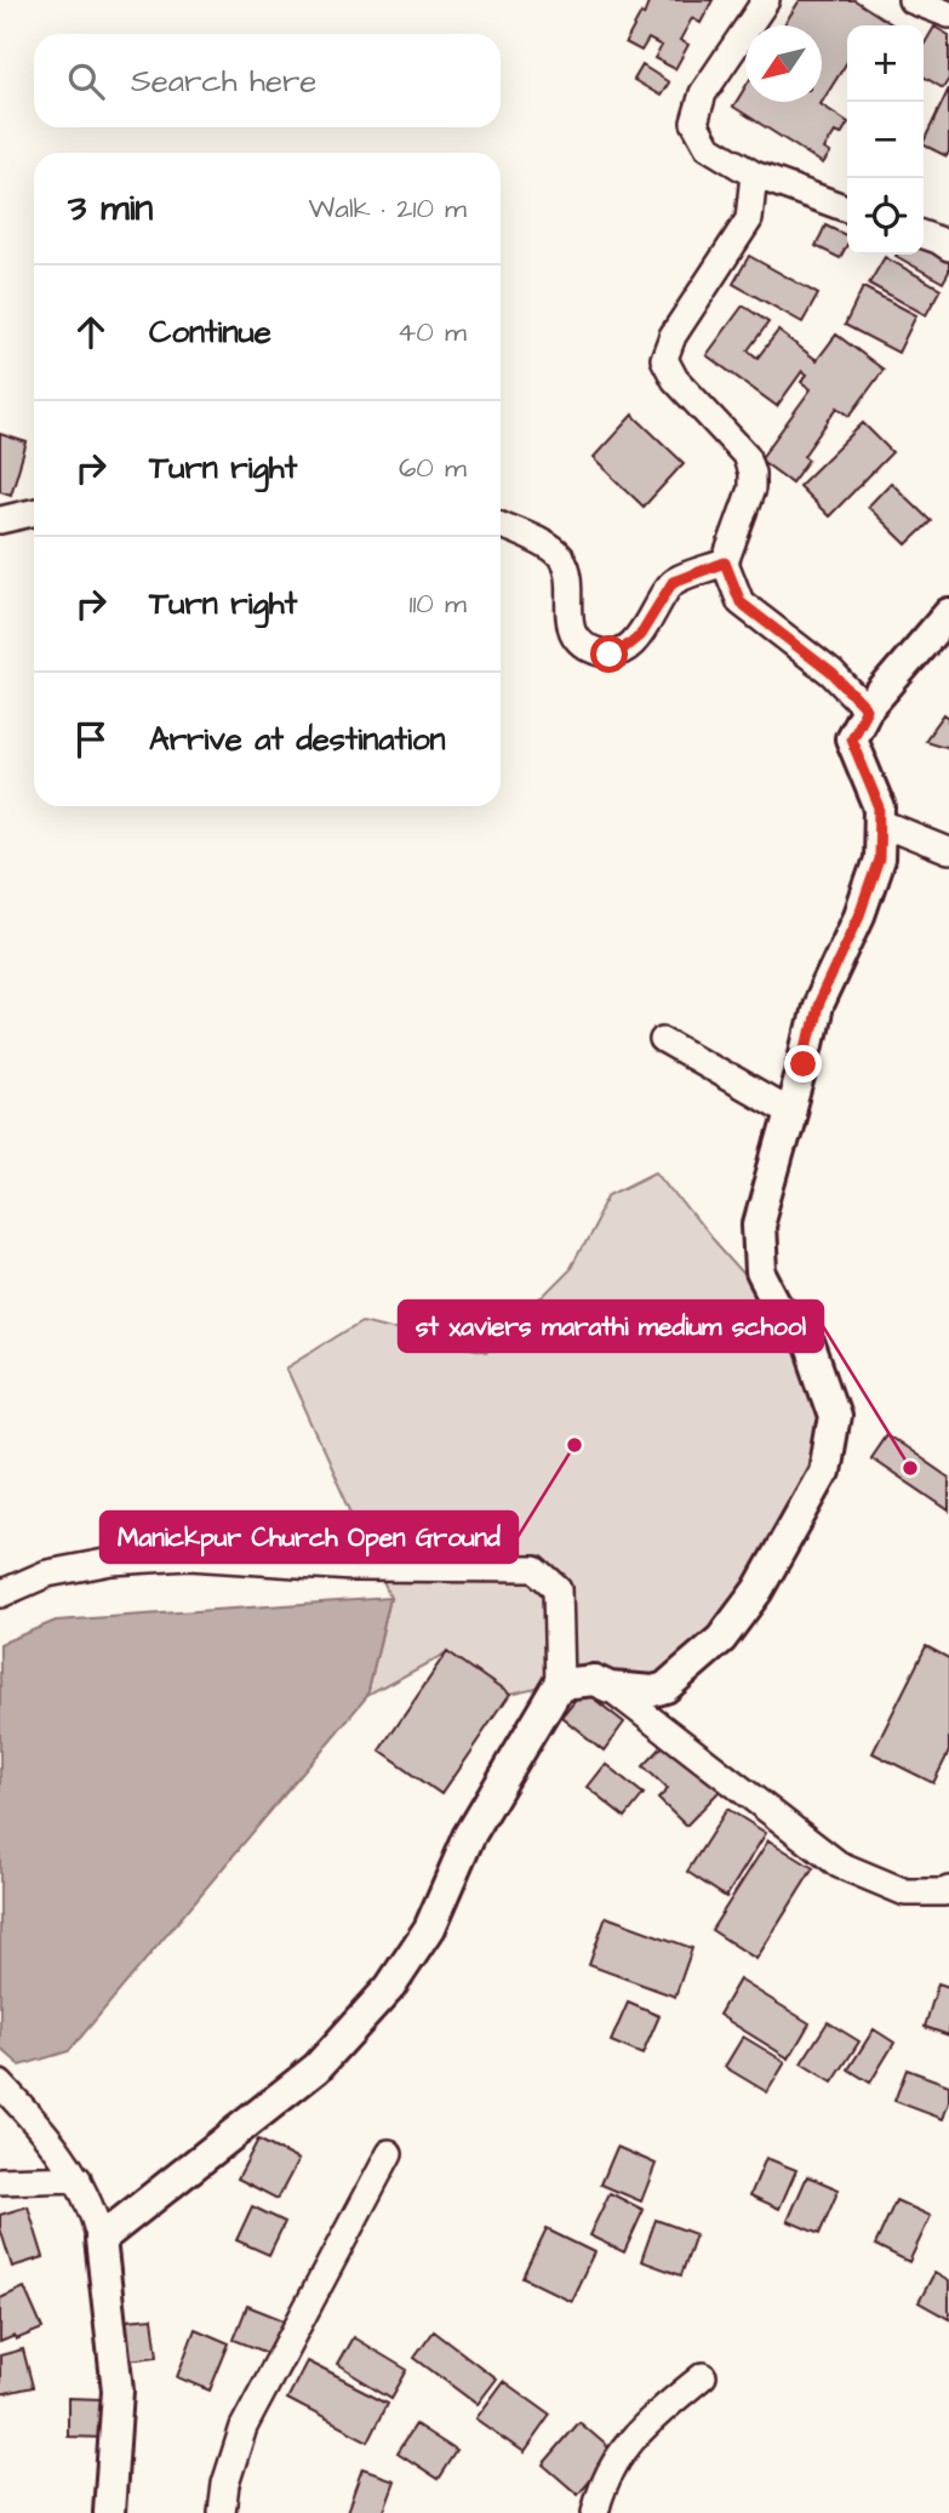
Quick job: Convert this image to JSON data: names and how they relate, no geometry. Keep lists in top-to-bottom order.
{
  "places": ["Manickpur Church Open Ground", "st xaviers marathi medium school"],
  "north": "bottom left",
  "page": {
    "map_buttons": ["+", "−"],
    "search": "Search here",
    "heading": ["3 min", "Walk · 210 m"],
    "list": [
      ["Continue", "40 m"],
      ["Turn right", "60 m"],
      ["Turn right", "110 m"],
      "Arrive at destination"
    ]
  }
}
